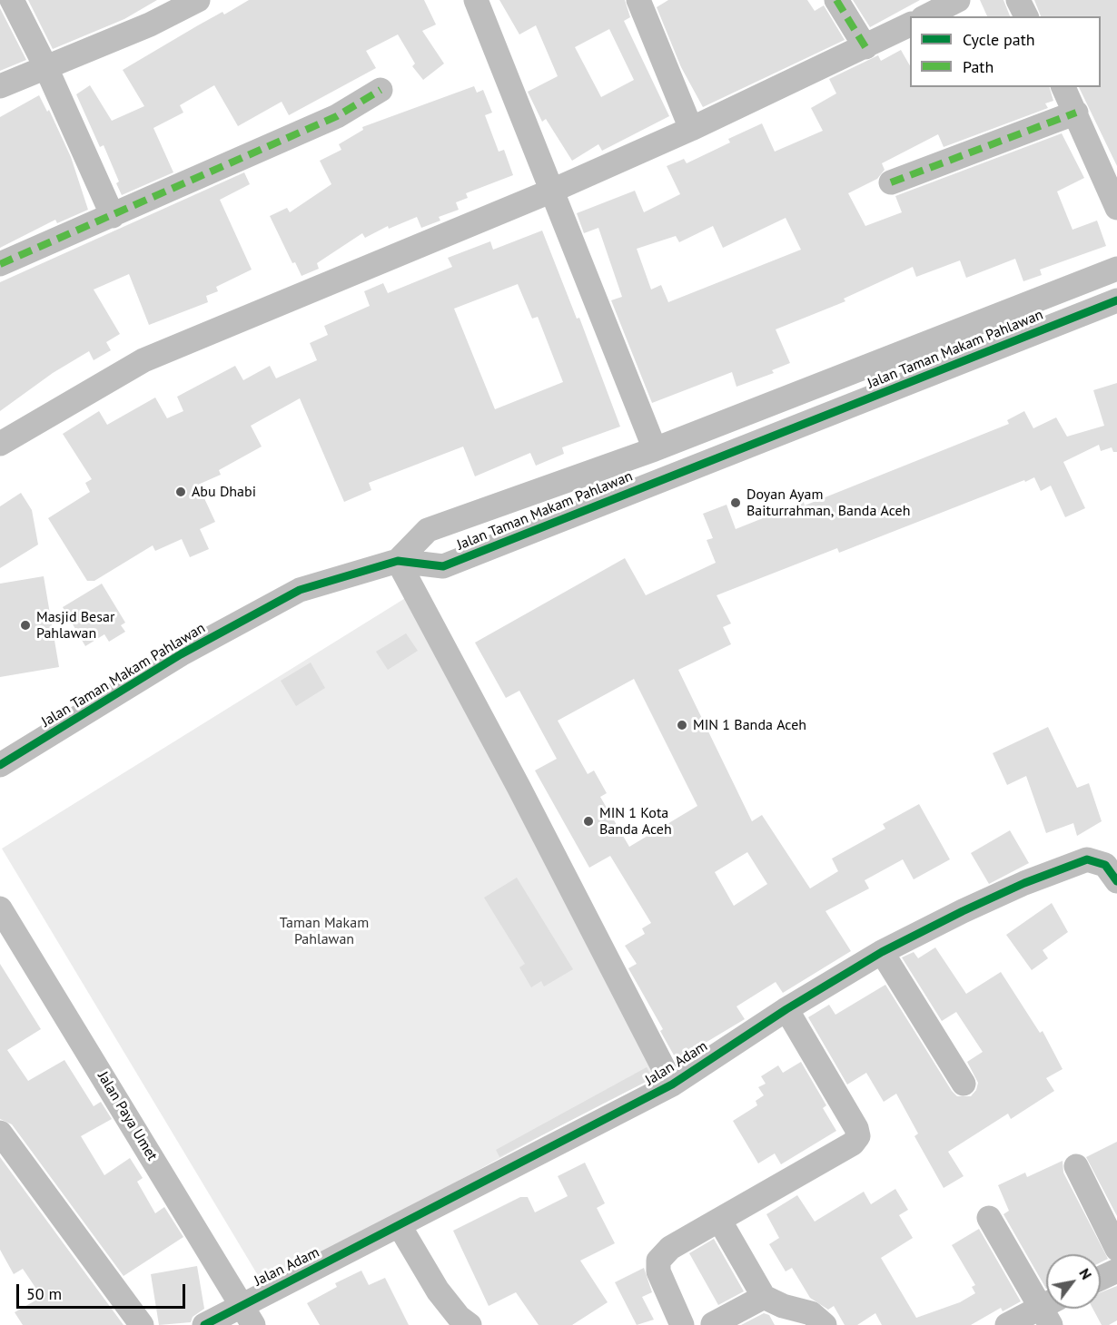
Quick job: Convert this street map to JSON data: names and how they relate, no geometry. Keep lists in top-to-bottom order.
{
  "streets": {
    "street": ["Jalan Taman Makam Pahlawan", "Jalan Adam", "Jalan Paya Umet"]
  },
  "crossings": [
    ["Jalan Adam", "Jalan Paya Umet"]
  ],
  "parks": ["Taman Makam Pahlawan"],
  "places": [
    "Abu Dhabi",
    "Doyan Ayam Baiturrahman, Banda Aceh",
    "Masjid Besar Pahlawan",
    "MIN 1 Banda Aceh",
    "MIN 1 Kota Banda Aceh"
  ],
  "legend": ["Cycle path", "Path"],
  "scale_bar": "50 m",
  "north": "top right"
}
